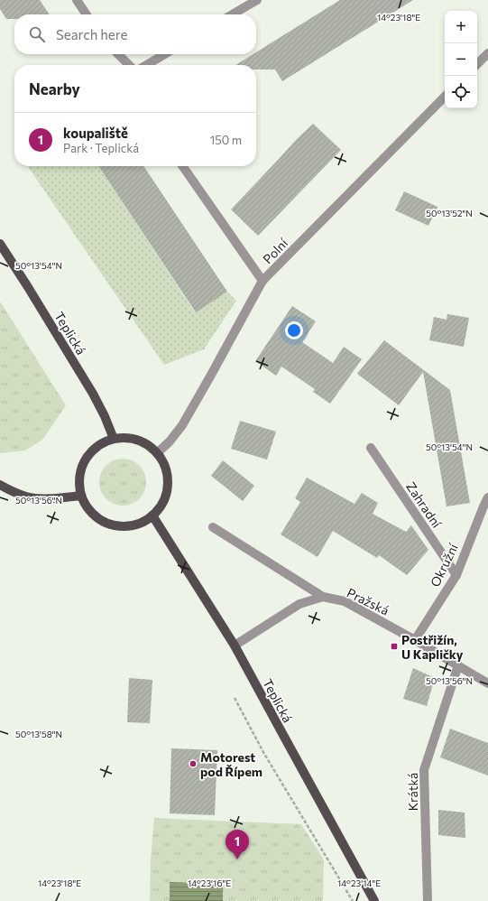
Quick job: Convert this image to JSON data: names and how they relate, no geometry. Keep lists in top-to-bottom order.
{
  "streets": {
    "main road": ["Teplická"],
    "street": [
      "Polní",
      "Zahradní",
      "Okružní",
      "Pražská",
      "Krátká"
    ]
  },
  "crossings": [
    ["Polní", "Teplická"],
    ["Teplická", "Pražská"],
    ["Zahradní", "Okružní"],
    ["Okružní", "Pražská"],
    ["Pražská", "Krátká"]
  ],
  "places": {
    "transit": ["Postřižín, U Kapličky"],
    "other": ["Motorest pod Řípem"]
  },
  "page": {
    "map_buttons": ["+", "−"],
    "search": "Search here",
    "heading": "Nearby",
    "list": [
      {
        "mark": "1",
        "name": "koupaliště",
        "note": "Park · Teplická",
        "value": "150 m"
      }
    ],
    "pins": "1"
  },
  "coordinates": [
    "14°23'18\"E",
    "50°13'52\"N",
    "50°13'54\"N",
    "50°13'56\"N",
    "50°13'58\"N",
    "14°23'16\"E",
    "14°23'14\"E"
  ]
}
